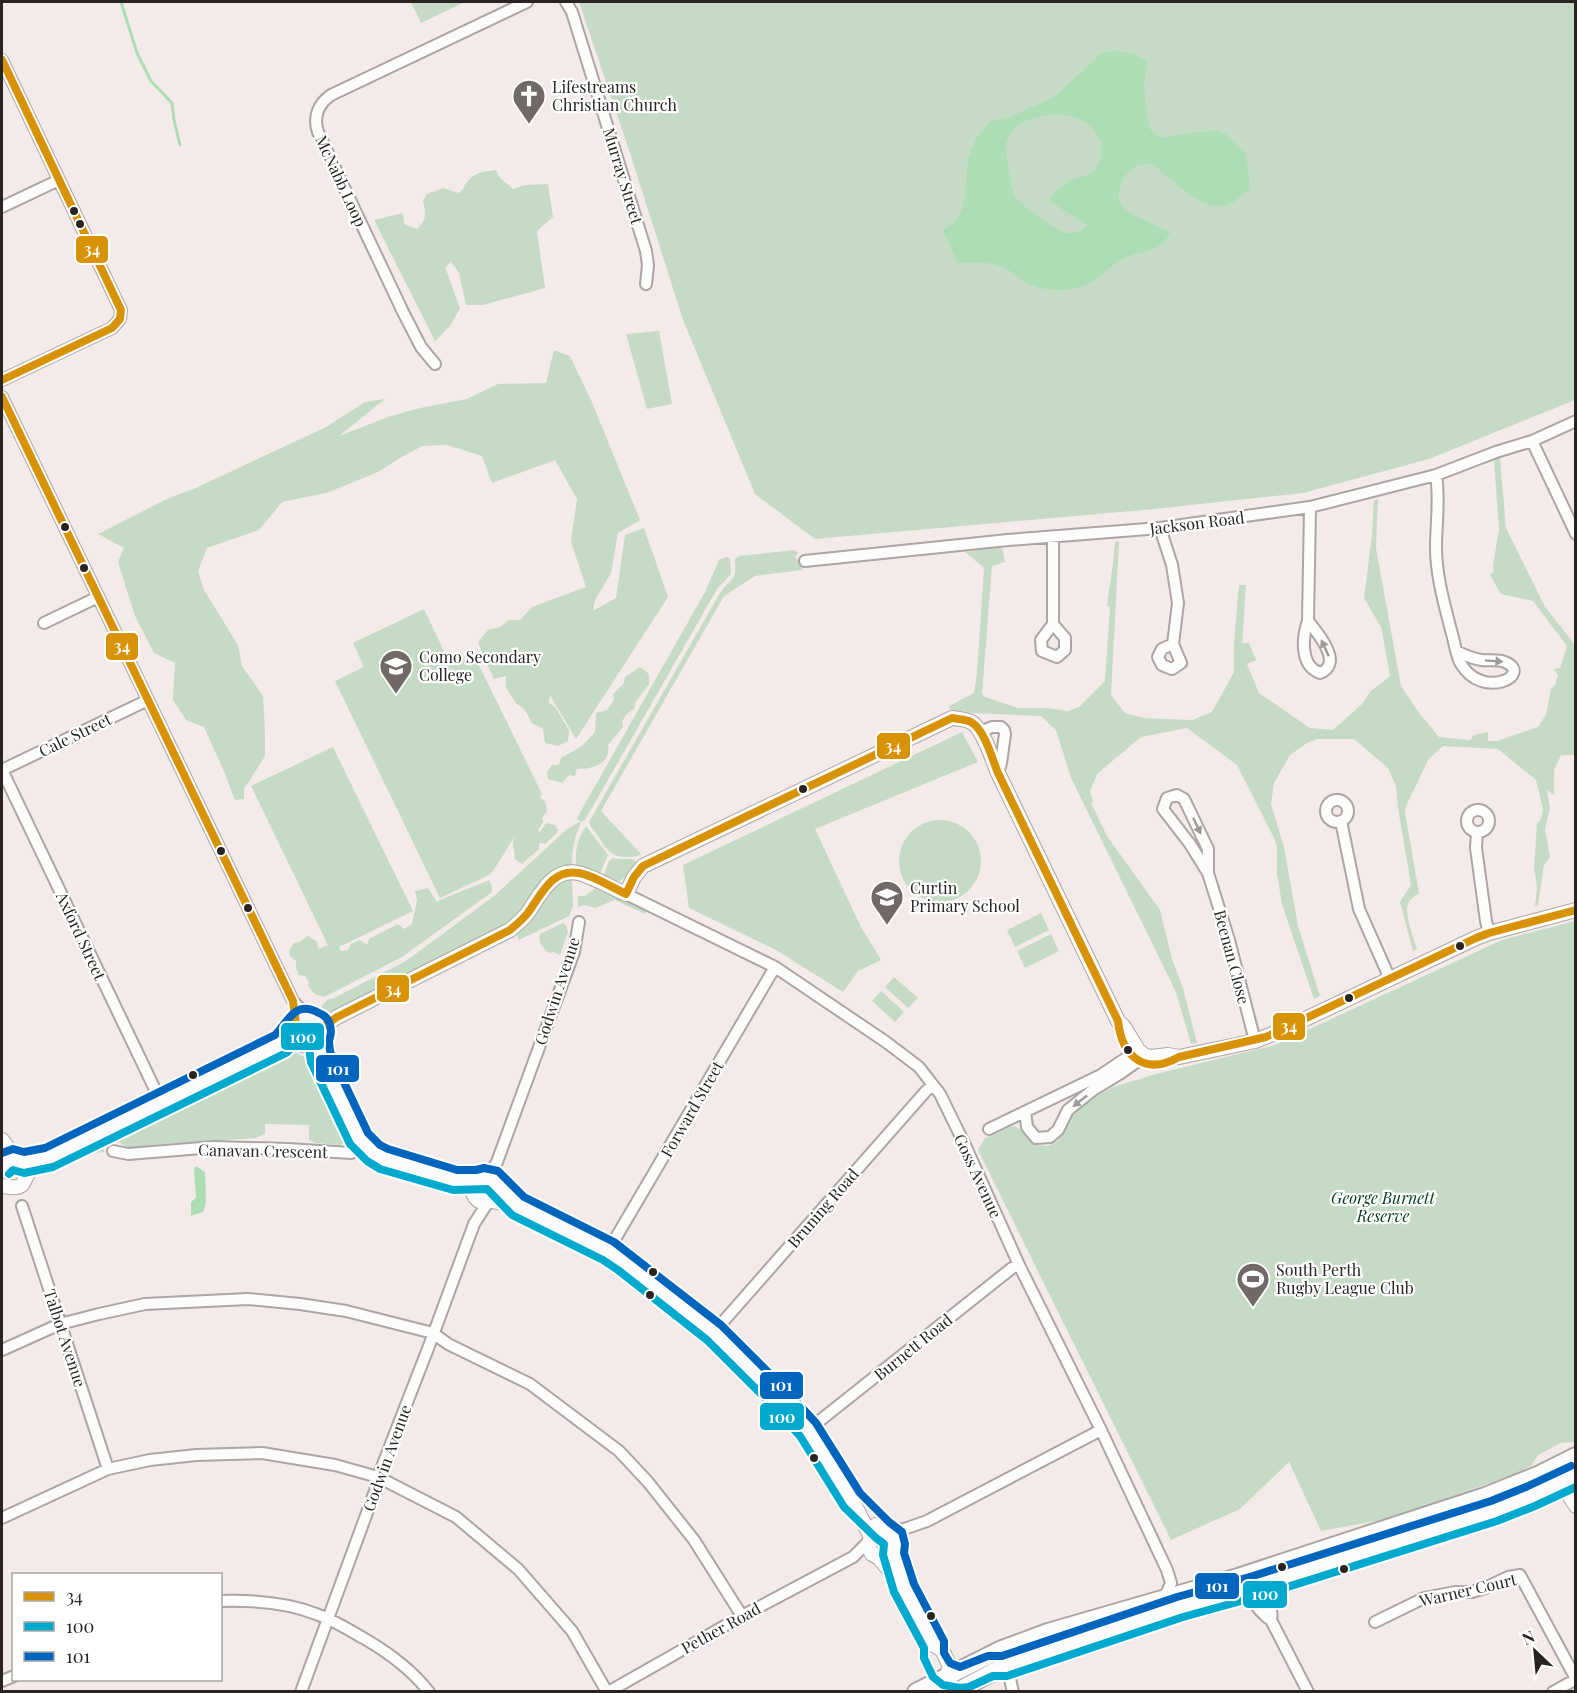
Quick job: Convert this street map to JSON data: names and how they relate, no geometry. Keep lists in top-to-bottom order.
{
  "streets": {
    "street": [
      "Murray Street",
      "McNabb Loop",
      "Jackson Road",
      "Cale Street",
      "Axford Street",
      "Beenan Close",
      "Godwin Avenue",
      "Forward Street",
      "Canavan Crescent",
      "Goss Avenue",
      "Bruning Road",
      "Talbot Avenue",
      "Burnett Road",
      "Warner Court",
      "Pether Road"
    ]
  },
  "crossings": [
    ["Cale Street", "Axford Street"],
    ["Forward Street", "Goss Avenue"],
    ["Goss Avenue", "Bruning Road"],
    ["Goss Avenue", "Burnett Road"],
    ["Goss Avenue", "Pether Road"]
  ],
  "parks": ["George Burnett Reserve"],
  "places": {
    "church": ["Lifestreams Christian Church"],
    "school or university": ["Como Secondary College", "Curtin Primary School"],
    "sports": ["South Perth Rugby League Club"]
  },
  "lines": ["transit line 34", "transit line 101", "transit line 100"],
  "legend": ["34", "100", "101"],
  "north": "top left"
}
